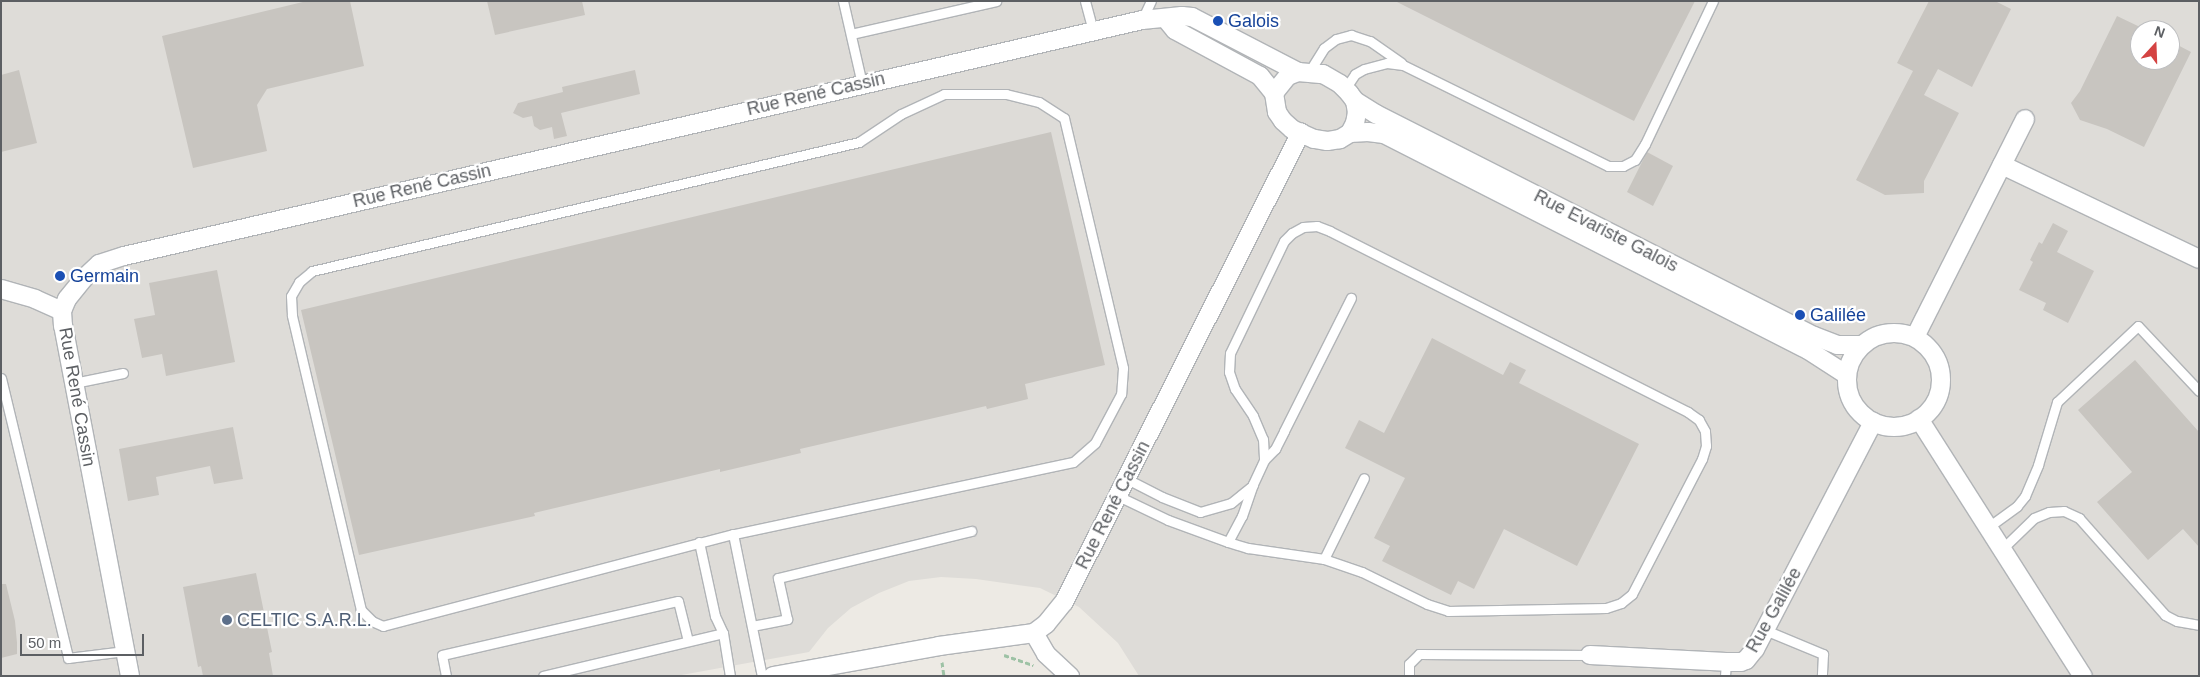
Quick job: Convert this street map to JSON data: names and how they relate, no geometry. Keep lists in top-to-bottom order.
{
  "streets": {
    "street": ["Rue René Cassin", "Rue Evariste Galois", "Rue Galilée"]
  },
  "crossings": [
    ["Rue René Cassin", "Rue Evariste Galois"],
    ["Rue Evariste Galois", "Rue Galilée"]
  ],
  "places": [
    "Galois",
    "Germain",
    "Galilée",
    "CELTIC S.A.R.L."
  ],
  "scale_bar": "50 m",
  "north": "top"
}
